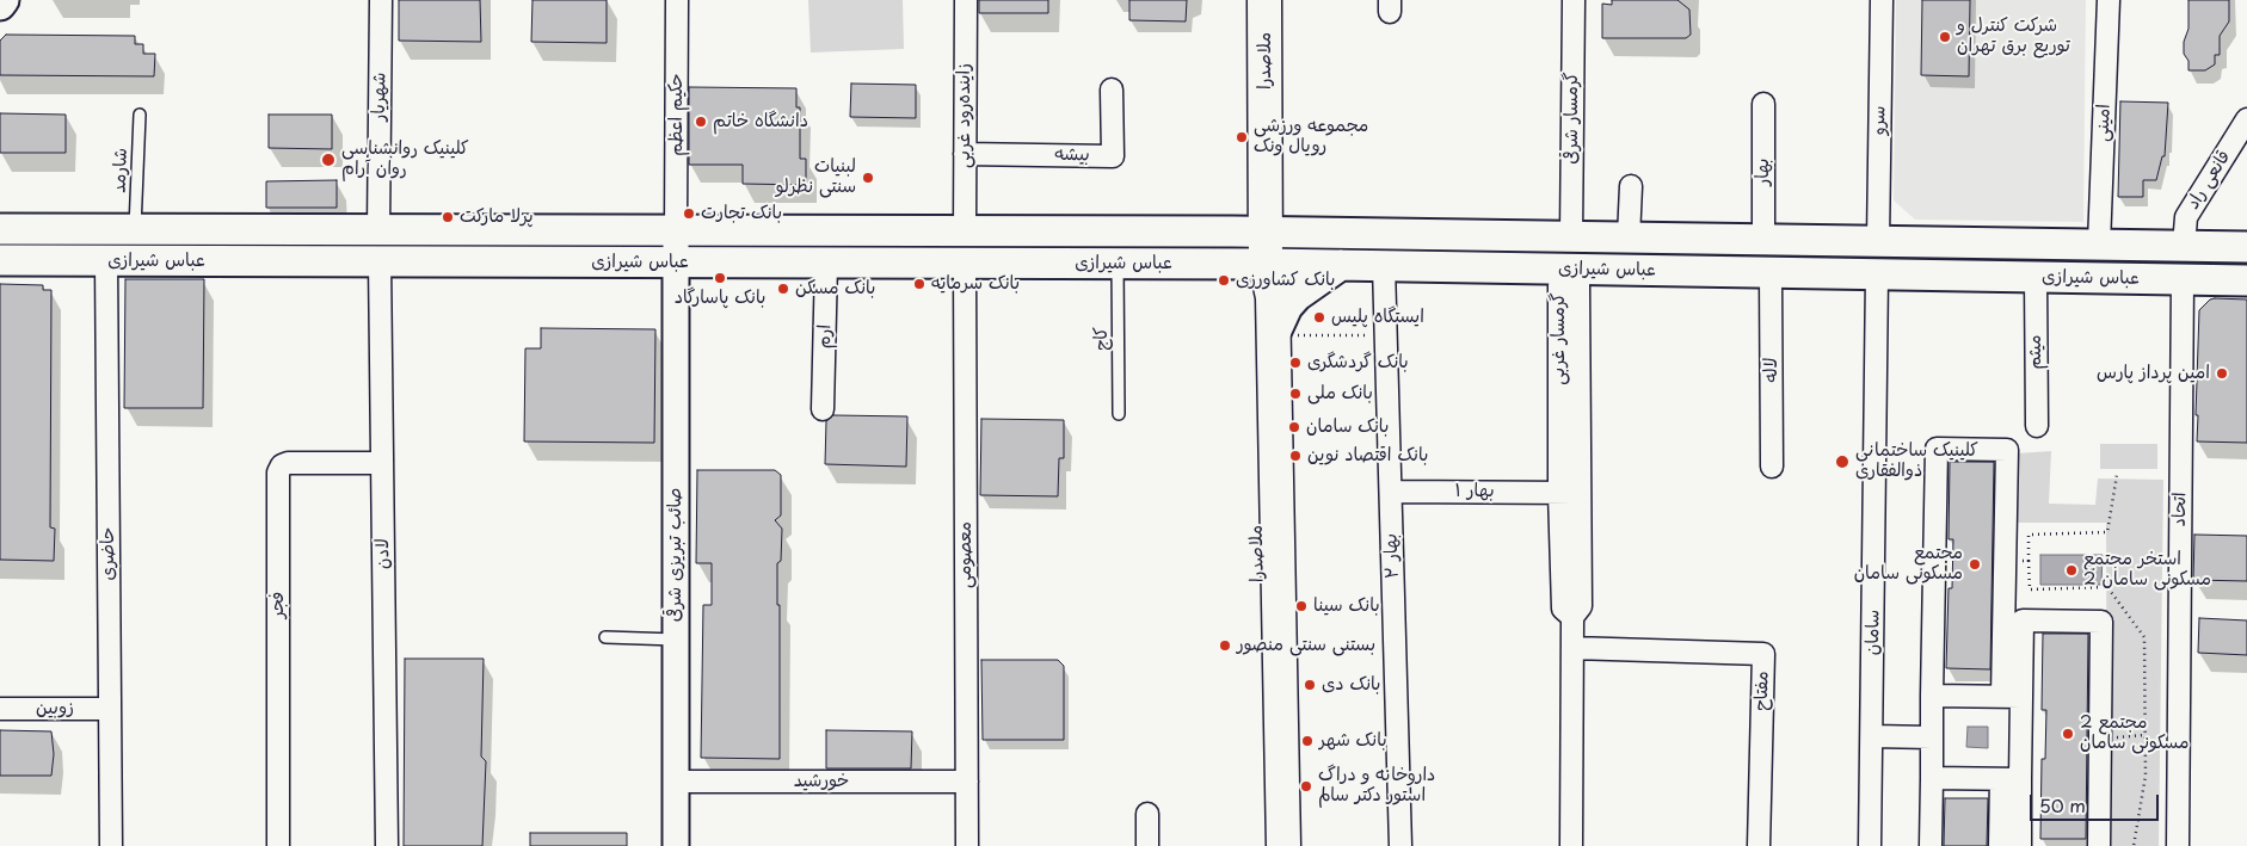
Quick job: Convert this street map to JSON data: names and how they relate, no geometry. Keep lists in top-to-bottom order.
{
  "streets": {
    "main road": ["ملاصدرا", "عباس شیرازی"],
    "street": [
      "شهریار",
      "حکیم اعظم",
      "زاینده‌رود غربی",
      "گرمسار شرقی",
      "سرو",
      "امینی",
      "بیشه",
      "بهار",
      "قانعی‌ راد",
      "ارم",
      "گرمسار غربی",
      "میثم",
      "لاله",
      "بهار ۱",
      "اتحاد",
      "حاضری",
      "لادن",
      "صائب تبریزی شرقی",
      "معصومی",
      "بهار ۲",
      "فجر",
      "سامان",
      "مفتاح",
      "زوبین",
      "خورشید"
    ],
    "lane": ["شارمد", "کاج"]
  },
  "crossings": [
    ["ملاصدرا", "عباس شیرازی"],
    ["شهریار", "عباس شیرازی"],
    ["حکیم اعظم", "عباس شیرازی"],
    ["حکیم اعظم", "صائب تبریزی شرقی"],
    ["زاینده‌رود غربی", "بیشه"],
    ["زاینده‌رود غربی", "عباس شیرازی"],
    ["گرمسار شرقی", "عباس شیرازی"],
    ["سرو", "عباس شیرازی"],
    ["امینی", "عباس شیرازی"],
    ["شارمد", "عباس شیرازی"],
    ["بهار", "عباس شیرازی"],
    ["قانعی‌ راد", "عباس شیرازی"],
    ["عباس شیرازی", "ارم"],
    ["عباس شیرازی", "کاج"],
    ["عباس شیرازی", "گرمسار غربی"],
    ["عباس شیرازی", "میثم"],
    ["عباس شیرازی", "لاله"],
    ["عباس شیرازی", "اتحاد"],
    ["عباس شیرازی", "حاضری"],
    ["عباس شیرازی", "لادن"],
    ["عباس شیرازی", "صائب تبریزی شرقی"],
    ["عباس شیرازی", "معصومی"],
    ["عباس شیرازی", "بهار ۲"],
    ["عباس شیرازی", "سامان"],
    ["گرمسار غربی", "بهار ۱"],
    ["گرمسار غربی", "مفتاح"],
    ["بهار ۱", "بهار ۲"],
    ["حاضری", "زوبین"],
    ["لادن", "فجر"],
    ["صائب تبریزی شرقی", "خورشید"],
    ["معصومی", "خورشید"]
  ],
  "places": [
    "شرکت کنترل و توریع برق تهران",
    "دانشگاه خاتم",
    "مجموعه ورزشی رویال ونک",
    "کلینیک روانشناسی روان آرام",
    "لبنیات سنتی نظرلو",
    "بانک تجارت",
    "پرلا مارکت",
    "بانک پاسارگاد",
    "بانک کشاورزی",
    "بانک سرمایه",
    "بانک مسکن",
    "ایستگاه پلیس",
    "بانک گردشگری",
    "امین پرداز پارس",
    "بانک ملی",
    "بانک سامان",
    "بانک اقتصاد نوین",
    "کلینیک ساختمانی ذوالفقاری",
    "مجتمع مسکونی سامان",
    "استخر مجتمع مسکونی سامان 2",
    "بانک سینا",
    "بستنی سنتی منصور",
    "بانک دی",
    "2 مجتمع مسکونی سامان",
    "بانک شهر",
    "داروخانه و دراگ استور دکتر سالم"
  ],
  "scale_bar": "50 m"
}
